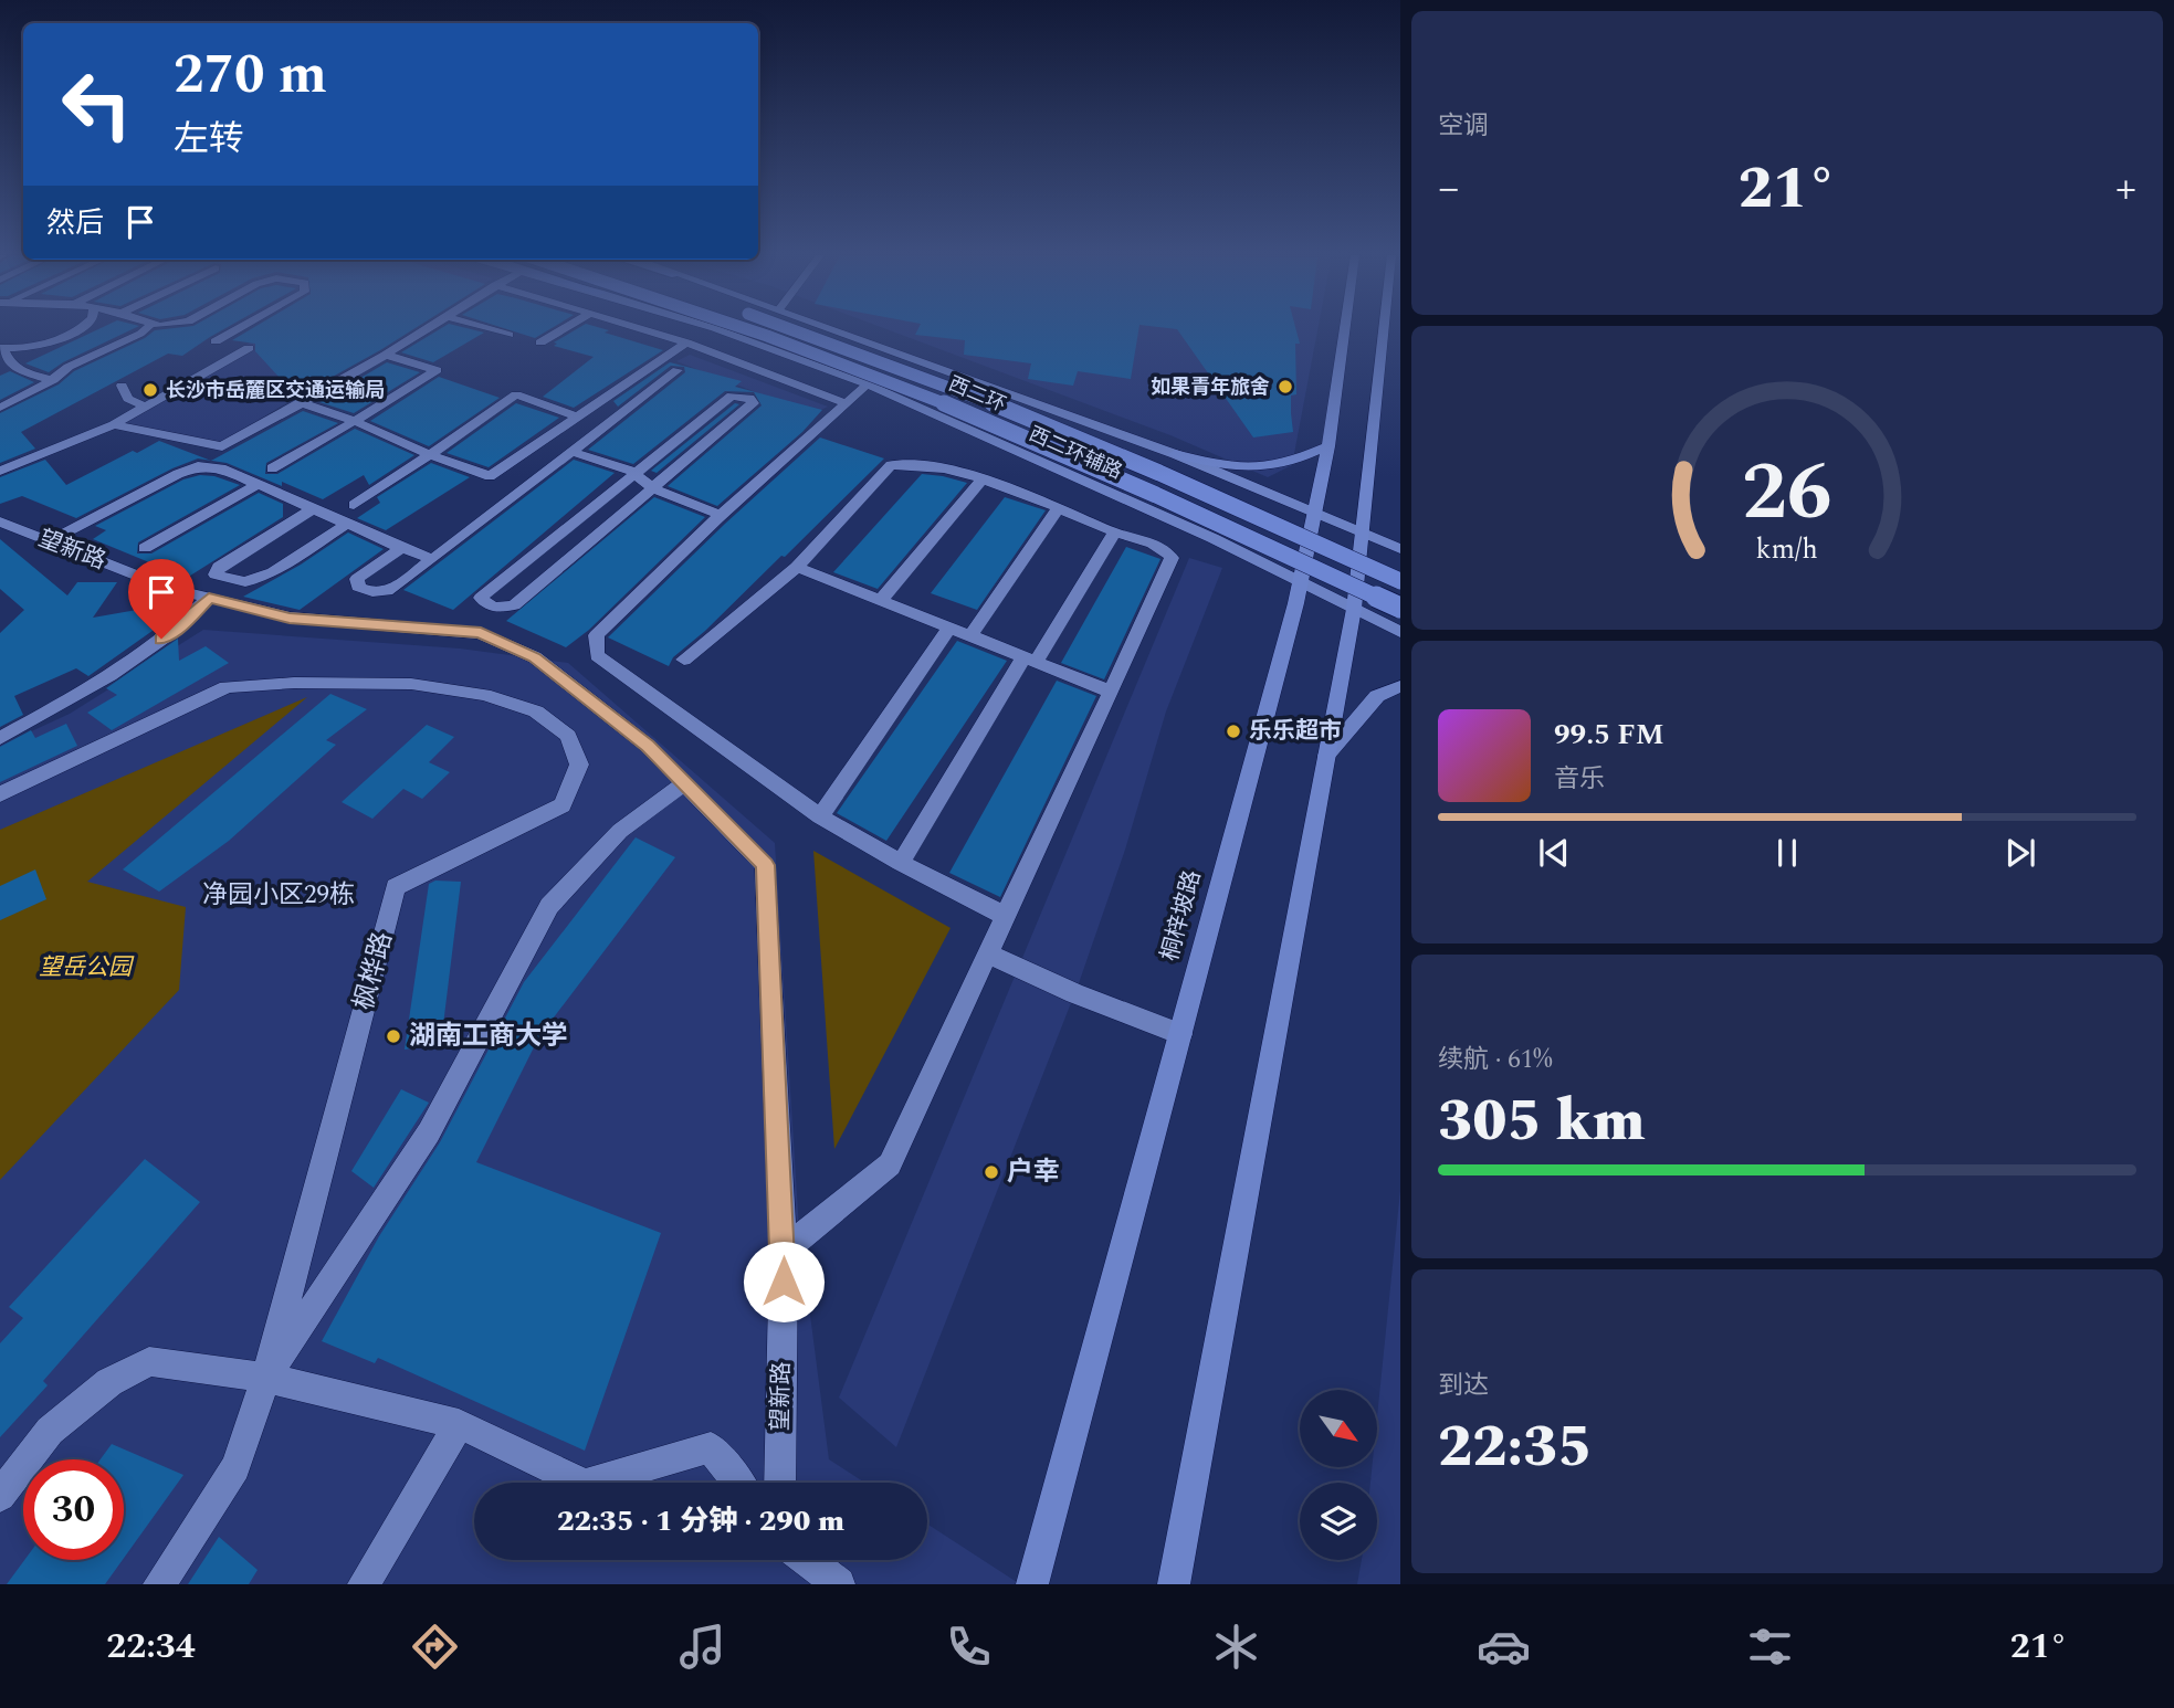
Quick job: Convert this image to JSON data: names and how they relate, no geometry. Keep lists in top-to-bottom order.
{
  "streets": {
    "highway": ["西二环"],
    "main road": ["桐梓坡路"],
    "street": ["西二环辅路", "望新路", "枫桦路"]
  },
  "crossings": [
    ["西二环辅路", "桐梓坡路"]
  ],
  "districts": ["净园小区29栋"],
  "parks": ["望岳公园"],
  "places": [
    "如果青年旅舍",
    "长沙市岳麓区交通运输局",
    "乐乐超市",
    "湖南工商大学",
    "户幸"
  ],
  "north": "bottom right",
  "page": {
    "tile": [
      "空调",
      ["续航 · 61%", "305 km"],
      ["到达", "22:35"]
    ],
    "turn": ["270 m", "左转"],
    "heat": ["−", "21°", "+"],
    "then": "然后",
    "song": ["99.5 FM", "音乐"],
    "limit": "30",
    "trip": "22:35 · 1 分钟 · 290 m",
    "tabs": ["22:34", "21°"],
    "gauge": ["26", "km/h"]
  }
}
